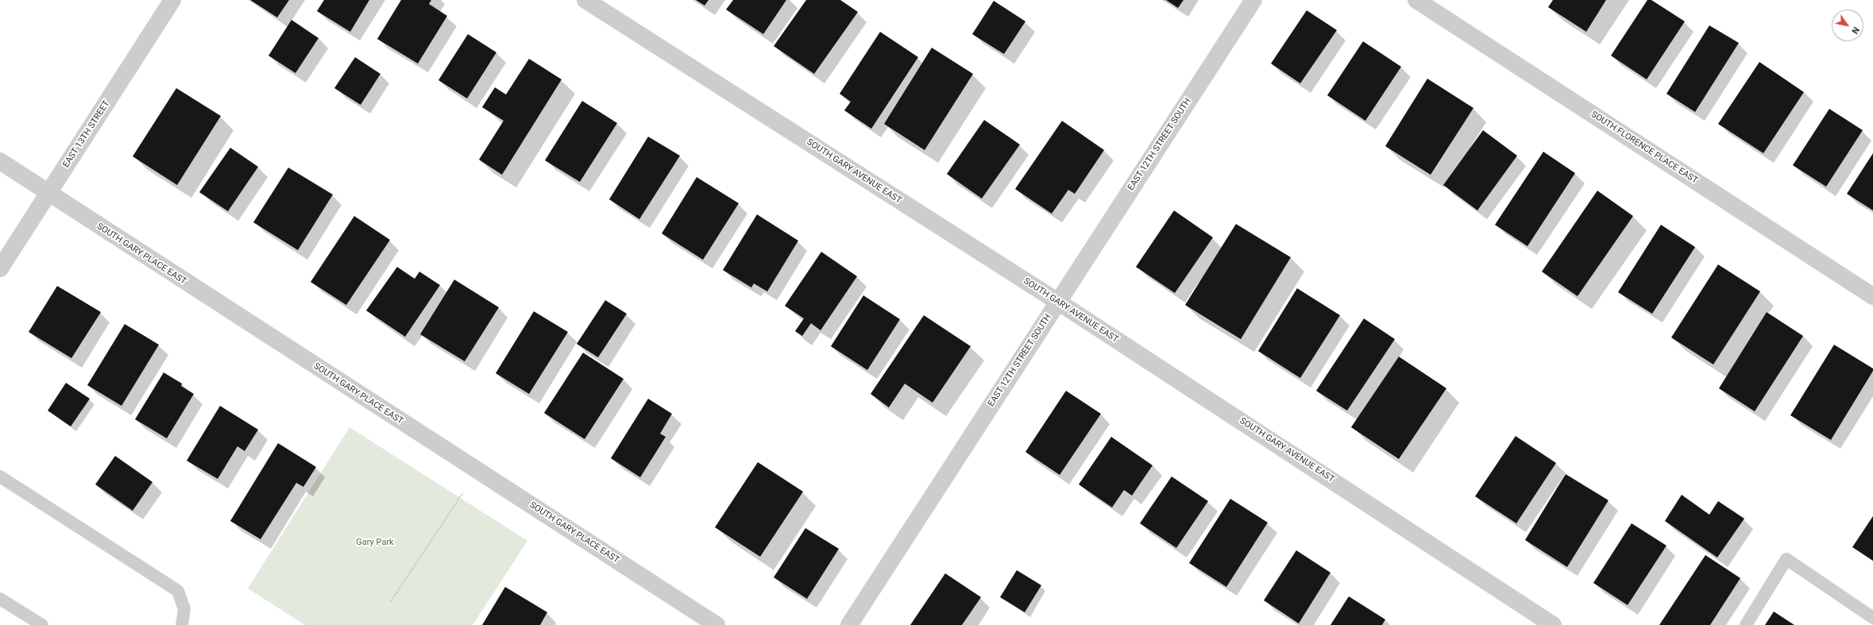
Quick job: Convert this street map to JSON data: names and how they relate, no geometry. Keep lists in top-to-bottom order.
{
  "streets": {
    "street": [
      "EAST 13TH STREET",
      "EAST 12TH STREET SOUTH",
      "SOUTH FLORENCE PLACE EAST",
      "SOUTH GARY AVENUE EAST",
      "SOUTH GARY PLACE EAST"
    ]
  },
  "crossings": [
    ["EAST 13TH STREET", "SOUTH GARY PLACE EAST"],
    ["EAST 12TH STREET SOUTH", "SOUTH GARY AVENUE EAST"]
  ],
  "parks": ["Gary Park"],
  "north": "bottom right"
}
